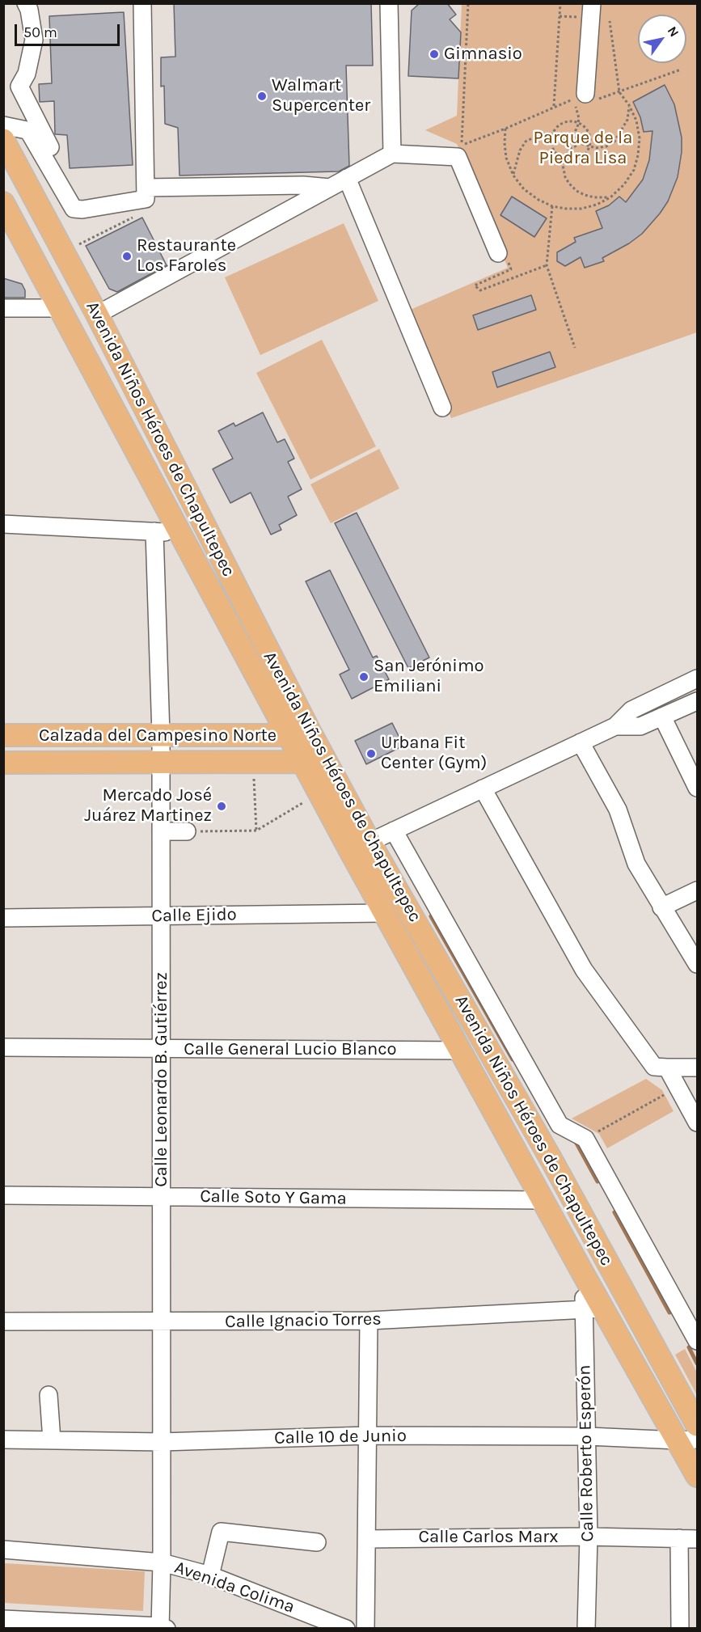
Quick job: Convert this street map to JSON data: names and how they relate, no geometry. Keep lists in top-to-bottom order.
{
  "streets": {
    "main road": ["Avenida Niños Héroes de Chapultepec", "Calzada del Campesino Norte"],
    "street": [
      "Calle Ejido",
      "Calle General Lucio Blanco",
      "Calle Leonardo B. Gutiérrez",
      "Calle Soto Y Gama",
      "Calle Ignacio Torres",
      "Calle 10 de Junio",
      "Calle Roberto Esperón",
      "Calle Carlos Marx",
      "Avenida Colima"
    ]
  },
  "crossings": [
    ["Avenida Niños Héroes de Chapultepec", "Calzada del Campesino Norte"],
    ["Avenida Niños Héroes de Chapultepec", "Calle Ejido"],
    ["Avenida Niños Héroes de Chapultepec", "Calle General Lucio Blanco"],
    ["Avenida Niños Héroes de Chapultepec", "Calle Soto Y Gama"],
    ["Avenida Niños Héroes de Chapultepec", "Calle Ignacio Torres"],
    ["Avenida Niños Héroes de Chapultepec", "Calle 10 de Junio"],
    ["Avenida Niños Héroes de Chapultepec", "Calle Roberto Esperón"],
    ["Calzada del Campesino Norte", "Calle Leonardo B. Gutiérrez"],
    ["Calle Ejido", "Calle Leonardo B. Gutiérrez"],
    ["Calle General Lucio Blanco", "Calle Leonardo B. Gutiérrez"],
    ["Calle Leonardo B. Gutiérrez", "Calle Soto Y Gama"],
    ["Calle Leonardo B. Gutiérrez", "Calle Ignacio Torres"],
    ["Calle Leonardo B. Gutiérrez", "Calle 10 de Junio"],
    ["Calle Leonardo B. Gutiérrez", "Avenida Colima"],
    ["Calle Ignacio Torres", "Calle Roberto Esperón"],
    ["Calle 10 de Junio", "Calle Roberto Esperón"],
    ["Calle Roberto Esperón", "Calle Carlos Marx"]
  ],
  "parks": ["Parque de la Piedra Lisa"],
  "places": [
    "Gimnasio",
    "Walmart Supercenter",
    "Restaurante Los Faroles",
    "San Jerónimo Emiliani",
    "Urbana Fit Center (Gym)",
    "Mercado José Juárez Martinez"
  ],
  "scale_bar": "50 m",
  "north": "top right"
}
